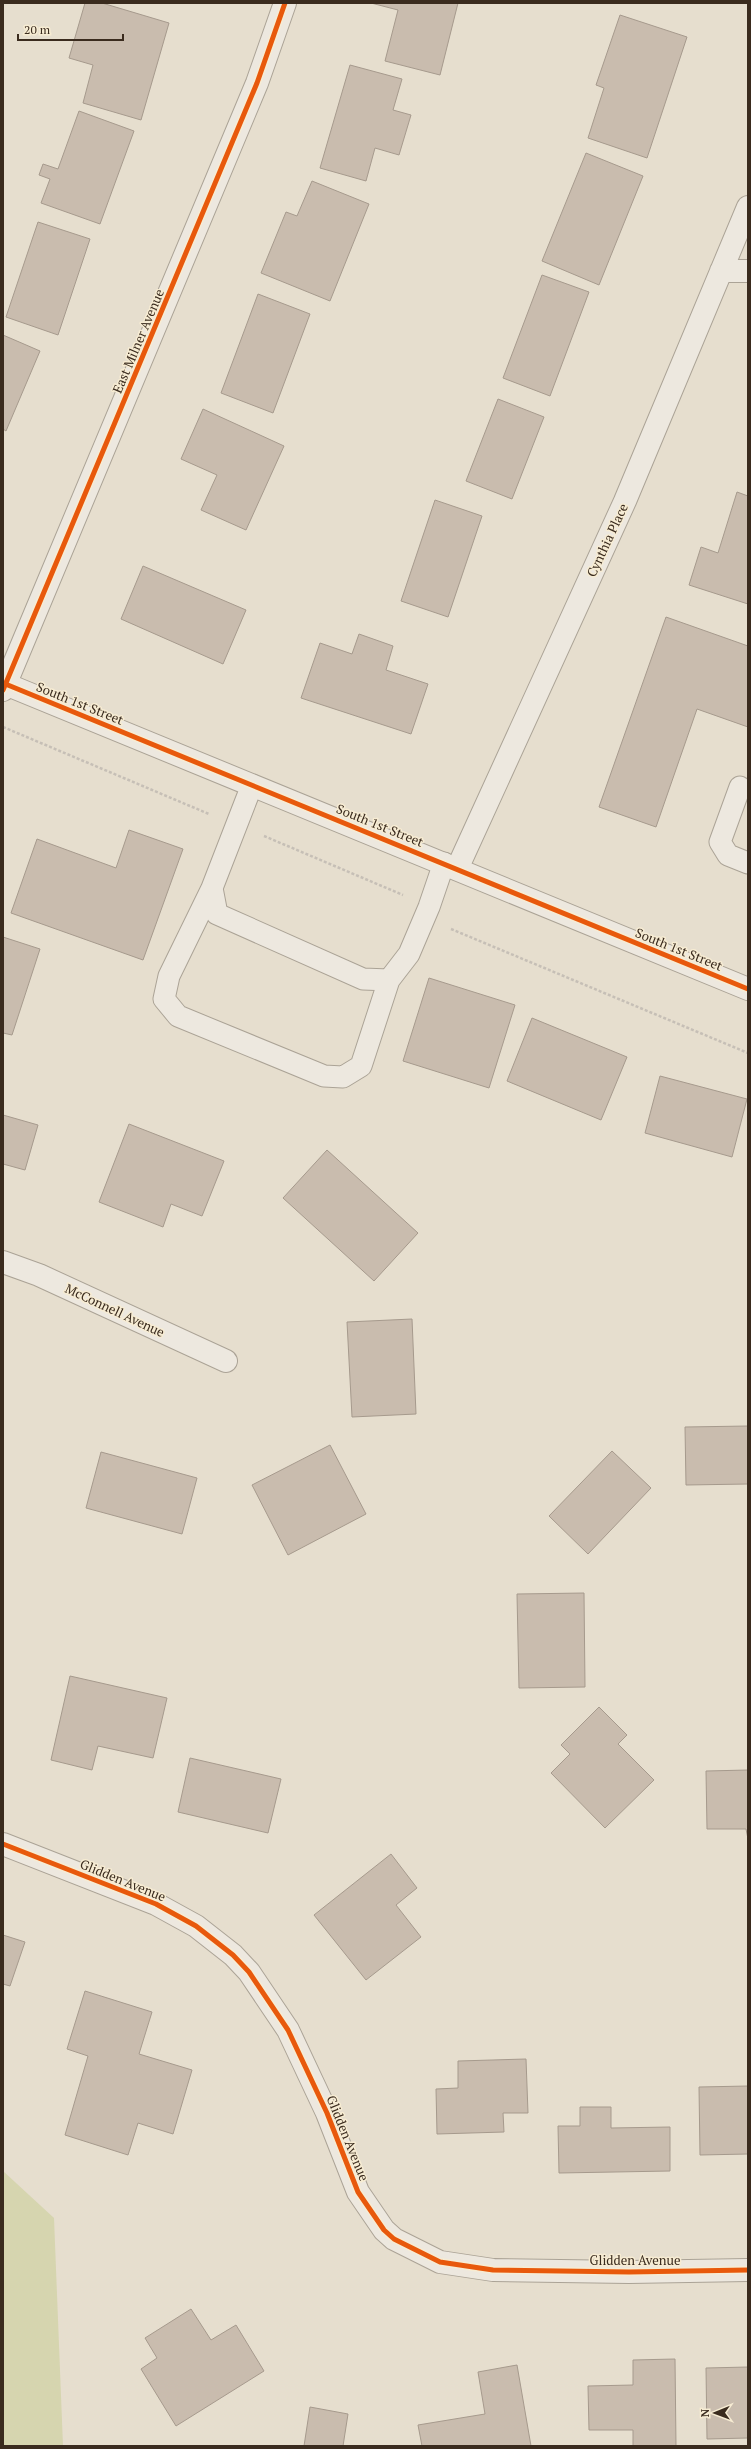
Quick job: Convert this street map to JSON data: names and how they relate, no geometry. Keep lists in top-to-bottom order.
{
  "streets": {
    "street": [
      "East Milner Avenue",
      "Cynthia Place",
      "South 1st Street",
      "McConnell Avenue",
      "Glidden Avenue"
    ]
  },
  "crossings": [
    ["East Milner Avenue", "South 1st Street"],
    ["Cynthia Place", "South 1st Street"]
  ],
  "scale_bar": "20 m",
  "north": "left"
}
